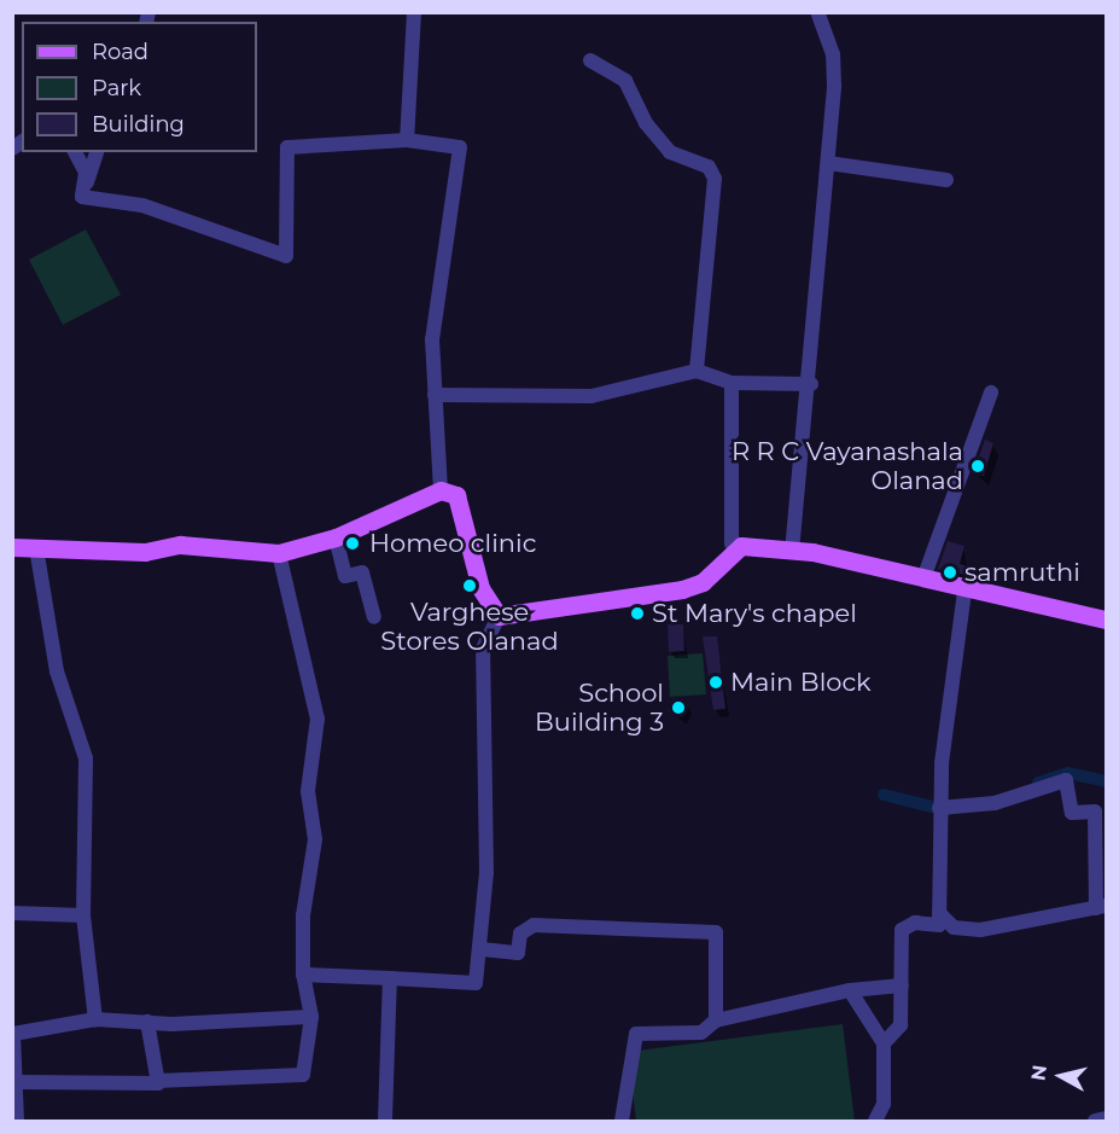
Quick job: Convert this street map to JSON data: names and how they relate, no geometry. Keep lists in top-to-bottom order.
{
  "places": [
    "R R C Vayanashala Olanad",
    "Homeo clinic",
    "samruthi",
    "Varghese Stores Olanad",
    "St Mary's chapel",
    "Main Block",
    "School Building 3"
  ],
  "legend": ["Road", "Park", "Building"],
  "north": "left"
}
